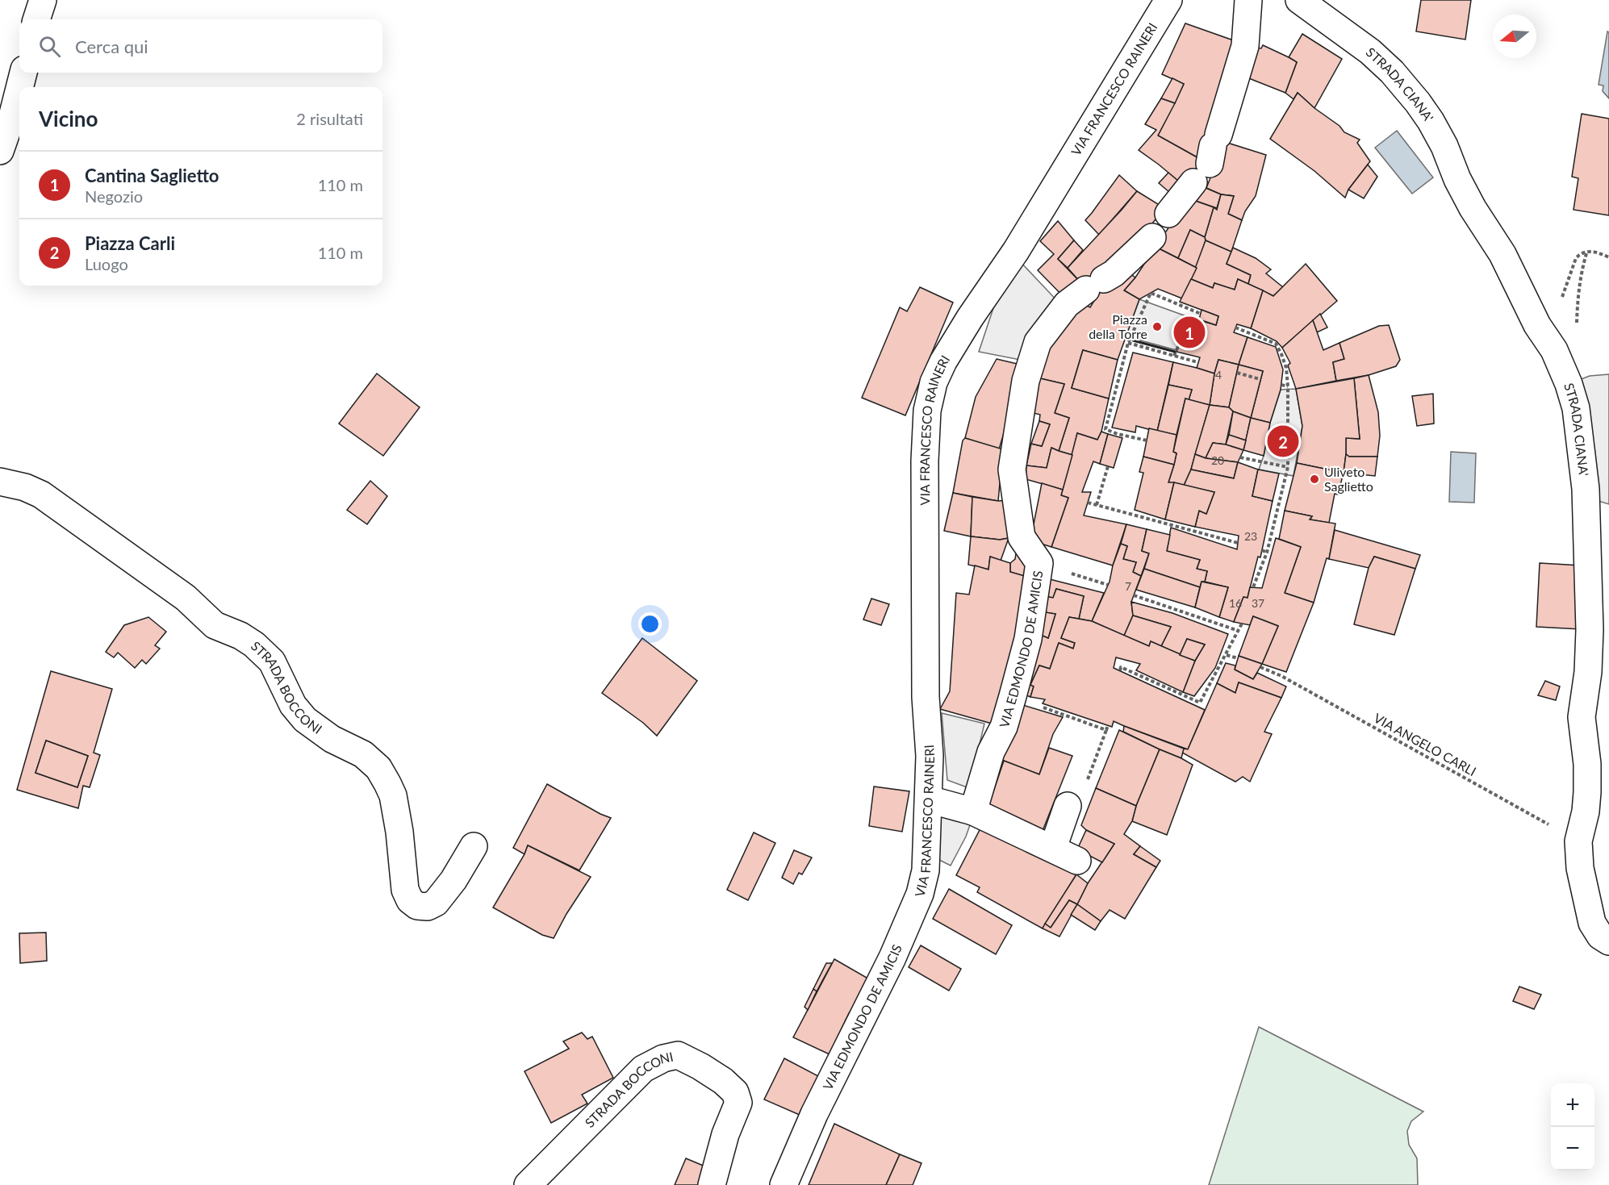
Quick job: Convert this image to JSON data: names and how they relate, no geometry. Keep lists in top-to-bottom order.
{
  "streets": {
    "street": [
      "STRADA CIANA'",
      "VIA FRANCESCO RAINERI",
      "VIA EDMONDO DE AMICIS",
      "STRADA BOCCONI"
    ],
    "path": ["VIA ANGELO CARLI"]
  },
  "crossings": [
    ["STRADA CIANA'", "VIA ANGELO CARLI"],
    ["VIA FRANCESCO RAINERI", "VIA EDMONDO DE AMICIS"]
  ],
  "places": ["Piazza della Torre", "Uliveto Saglietto"],
  "house_numbers": [
    "4",
    "20",
    "23",
    "7",
    "16",
    "37"
  ],
  "north": "left",
  "page": {
    "search": "Cerca qui",
    "heading": ["Vicino", "2 risultati"],
    "list": [
      {
        "mark": "1",
        "name": "Cantina Saglietto",
        "note": "Negozio",
        "value": "110 m"
      },
      {
        "mark": "2",
        "name": "Piazza Carli",
        "note": "Luogo",
        "value": "110 m"
      }
    ],
    "pins": ["1", "2"],
    "map_buttons": ["+", "−"]
  }
}
